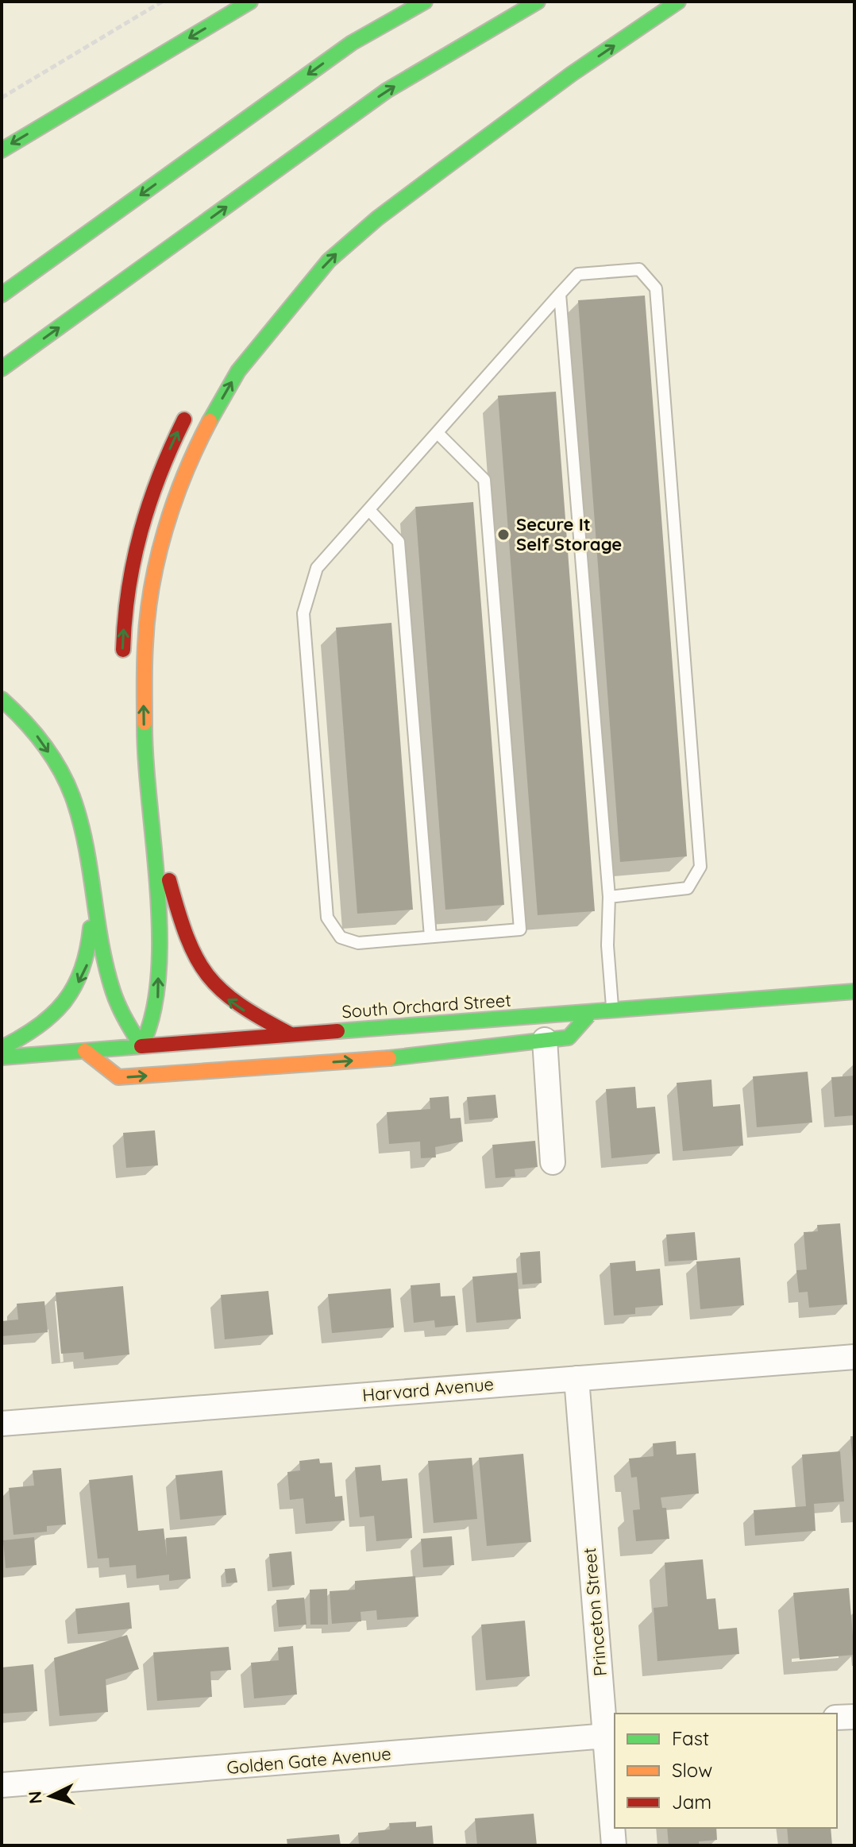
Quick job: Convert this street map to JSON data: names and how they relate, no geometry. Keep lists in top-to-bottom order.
{
  "streets": {
    "main road": ["South Orchard Street"],
    "street": ["Harvard Avenue", "Princeton Street", "Golden Gate Avenue"]
  },
  "crossings": [
    ["Harvard Avenue", "Princeton Street"],
    ["Princeton Street", "Golden Gate Avenue"]
  ],
  "places": ["Secure It Self Storage"],
  "legend": ["Fast", "Slow", "Jam"],
  "north": "left"
}
